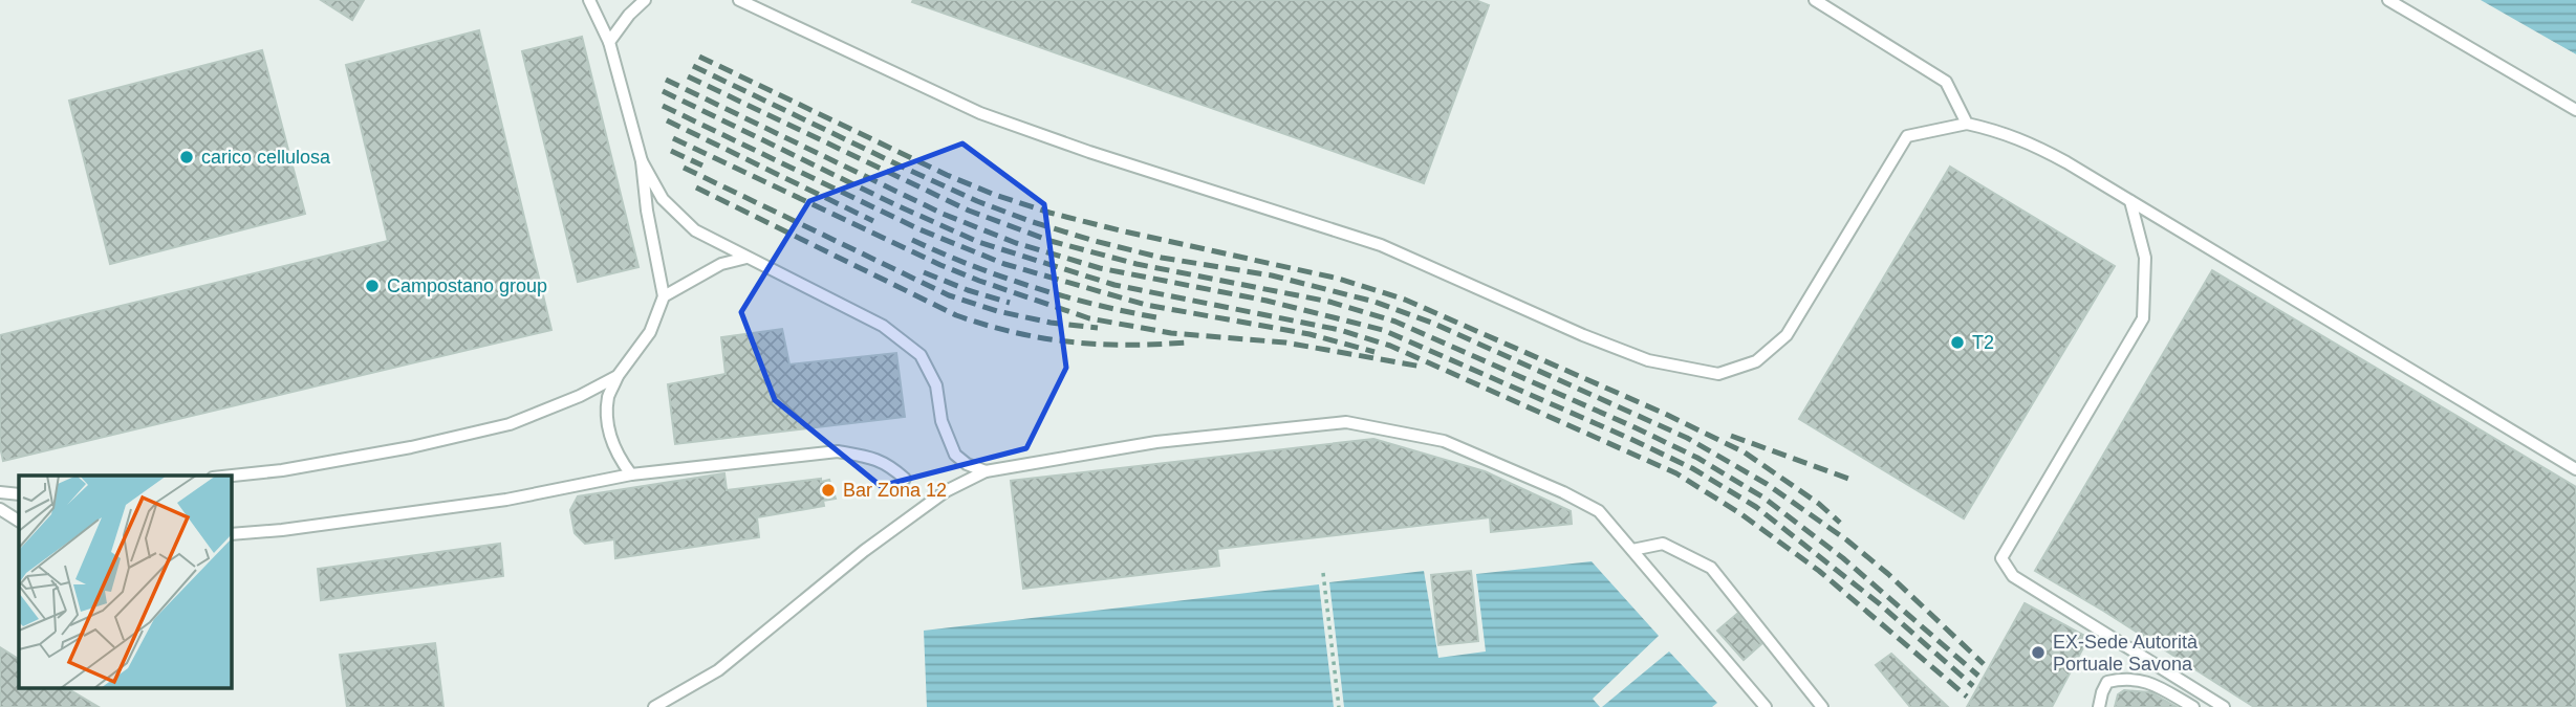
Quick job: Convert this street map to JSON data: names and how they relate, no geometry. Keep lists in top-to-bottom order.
{
  "places": [
    "carico cellulosa",
    "Campostano group",
    "T2",
    "Bar Zona 12",
    "EX-Sede Autorità Portuale Savona"
  ]
}
